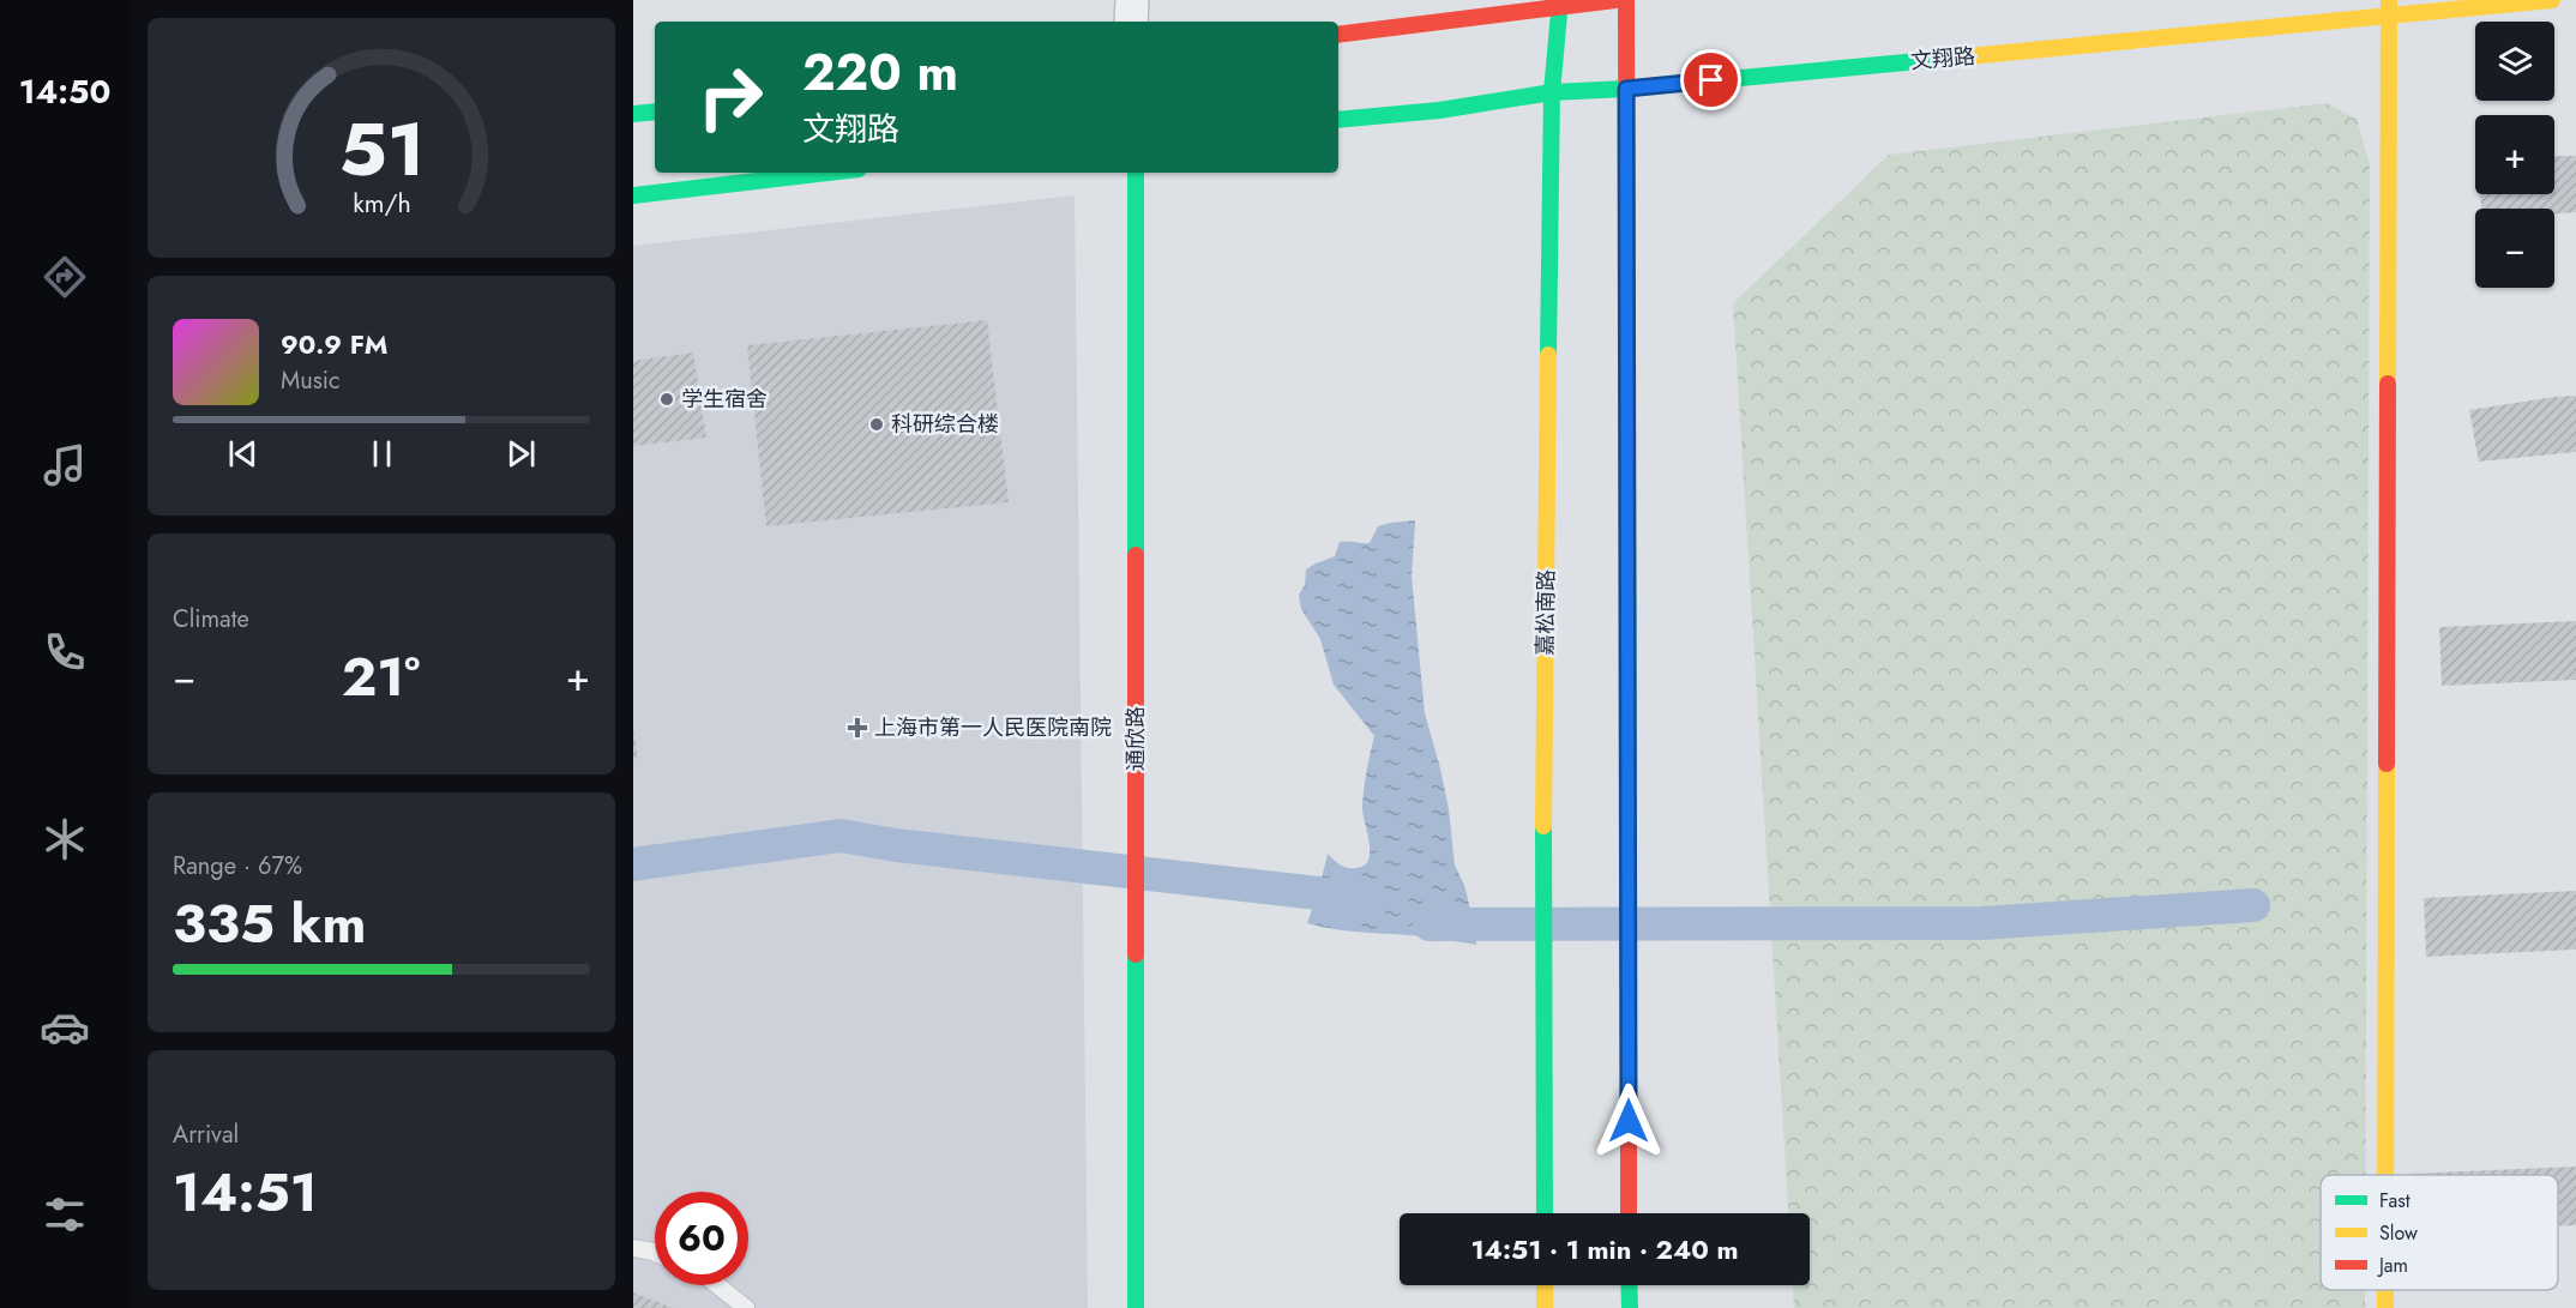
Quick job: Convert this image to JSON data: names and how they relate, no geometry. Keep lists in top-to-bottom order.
{
  "streets": {
    "main road": ["文翔路", "嘉松南路", "通欣路"]
  },
  "crossings": [
    ["文翔路", "嘉松南路"]
  ],
  "places": {
    "other": ["学生宿舍", "科研综合楼"],
    "health": ["上海市第一人民医院南院"]
  },
  "legend": ["Fast", "Slow", "Jam"],
  "page": {
    "tabs": "14:50",
    "map_buttons": ["+", "−"],
    "turn": ["220 m", "文翔路"],
    "song": ["90.9 FM", "Music"],
    "tile": [
      "Climate",
      ["Range · 67%", "335 km"],
      ["Arrival", "14:51"]
    ],
    "heat": ["−", "21°", "+"],
    "limit": "60",
    "trip": "14:51 · 1 min · 240 m",
    "gauge": ["51", "km/h"]
  }
}
